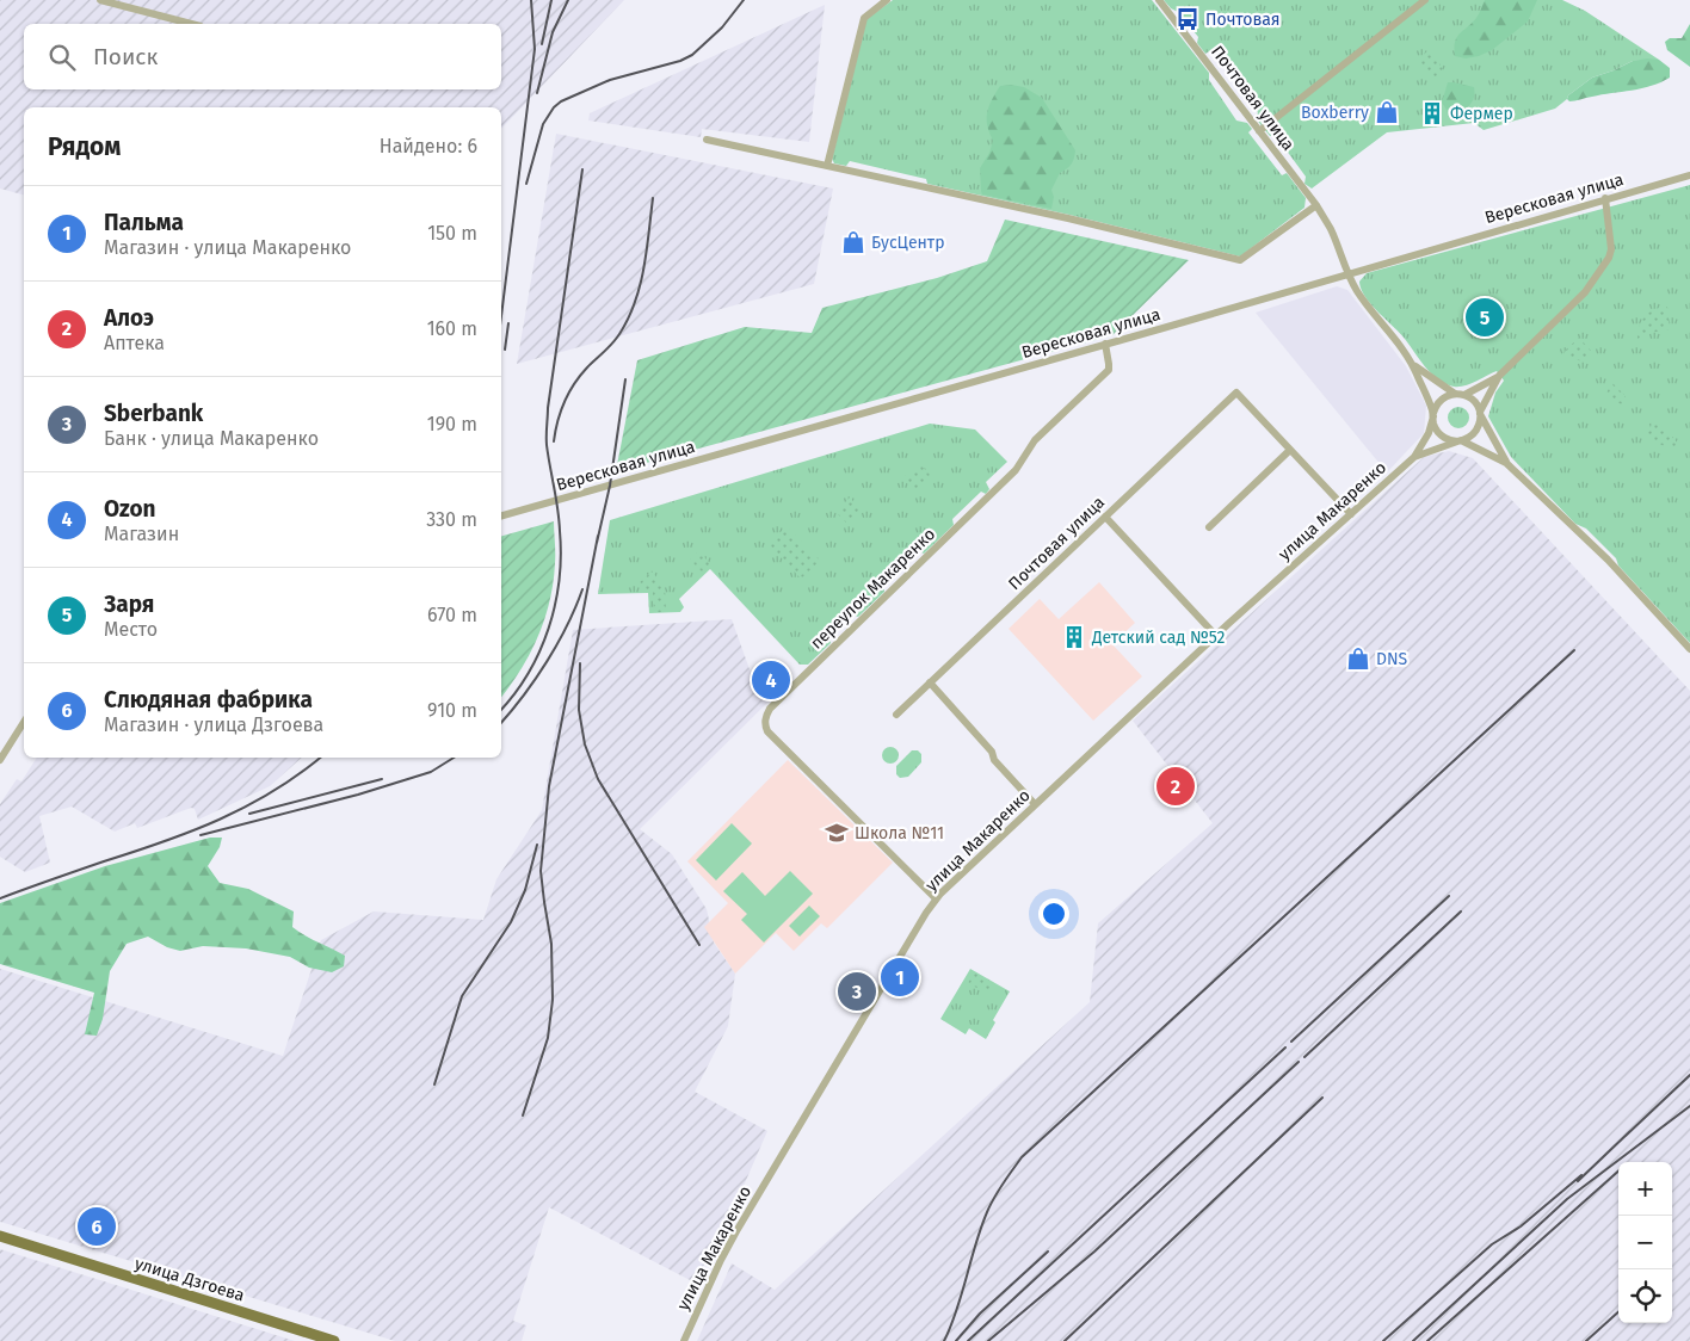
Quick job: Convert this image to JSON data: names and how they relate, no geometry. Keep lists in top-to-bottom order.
{
  "streets": {
    "main road": ["улица Дзгоева"],
    "street": [
      "Почтовая улица",
      "Вересковая улица",
      "улица Макаренко",
      "переулок Макаренко"
    ]
  },
  "crossings": [
    ["Почтовая улица", "Вересковая улица"],
    ["Почтовая улица", "улица Макаренко"],
    ["Вересковая улица", "переулок Макаренко"],
    ["улица Макаренко", "переулок Макаренко"]
  ],
  "places": {
    "bus stop": ["Почтовая"],
    "shop": ["Boxberry", "БусЦентр", "DNS"],
    "building": ["Фермер", "Детский сад №52"],
    "school or university": ["Школа №11"]
  },
  "page": {
    "search": "Поиск",
    "heading": ["Рядом", "Найдено: 6"],
    "list": [
      {
        "mark": "1",
        "name": "Пальма",
        "note": "Магазин · улица Макаренко",
        "value": "150 m"
      },
      {
        "mark": "2",
        "name": "Алоэ",
        "note": "Аптека",
        "value": "160 m"
      },
      {
        "mark": "3",
        "name": "Sberbank",
        "note": "Банк · улица Макаренко",
        "value": "190 m"
      },
      {
        "mark": "4",
        "name": "Ozon",
        "note": "Магазин",
        "value": "330 m"
      },
      {
        "mark": "5",
        "name": "Заря",
        "note": "Место",
        "value": "670 m"
      },
      {
        "mark": "6",
        "name": "Слюдяная фабрика",
        "note": "Магазин · улица Дзгоева",
        "value": "910 m"
      }
    ],
    "pins": [
      "5",
      "4",
      "2",
      "1",
      "3",
      "6"
    ],
    "map_buttons": ["+", "−"]
  }
}
